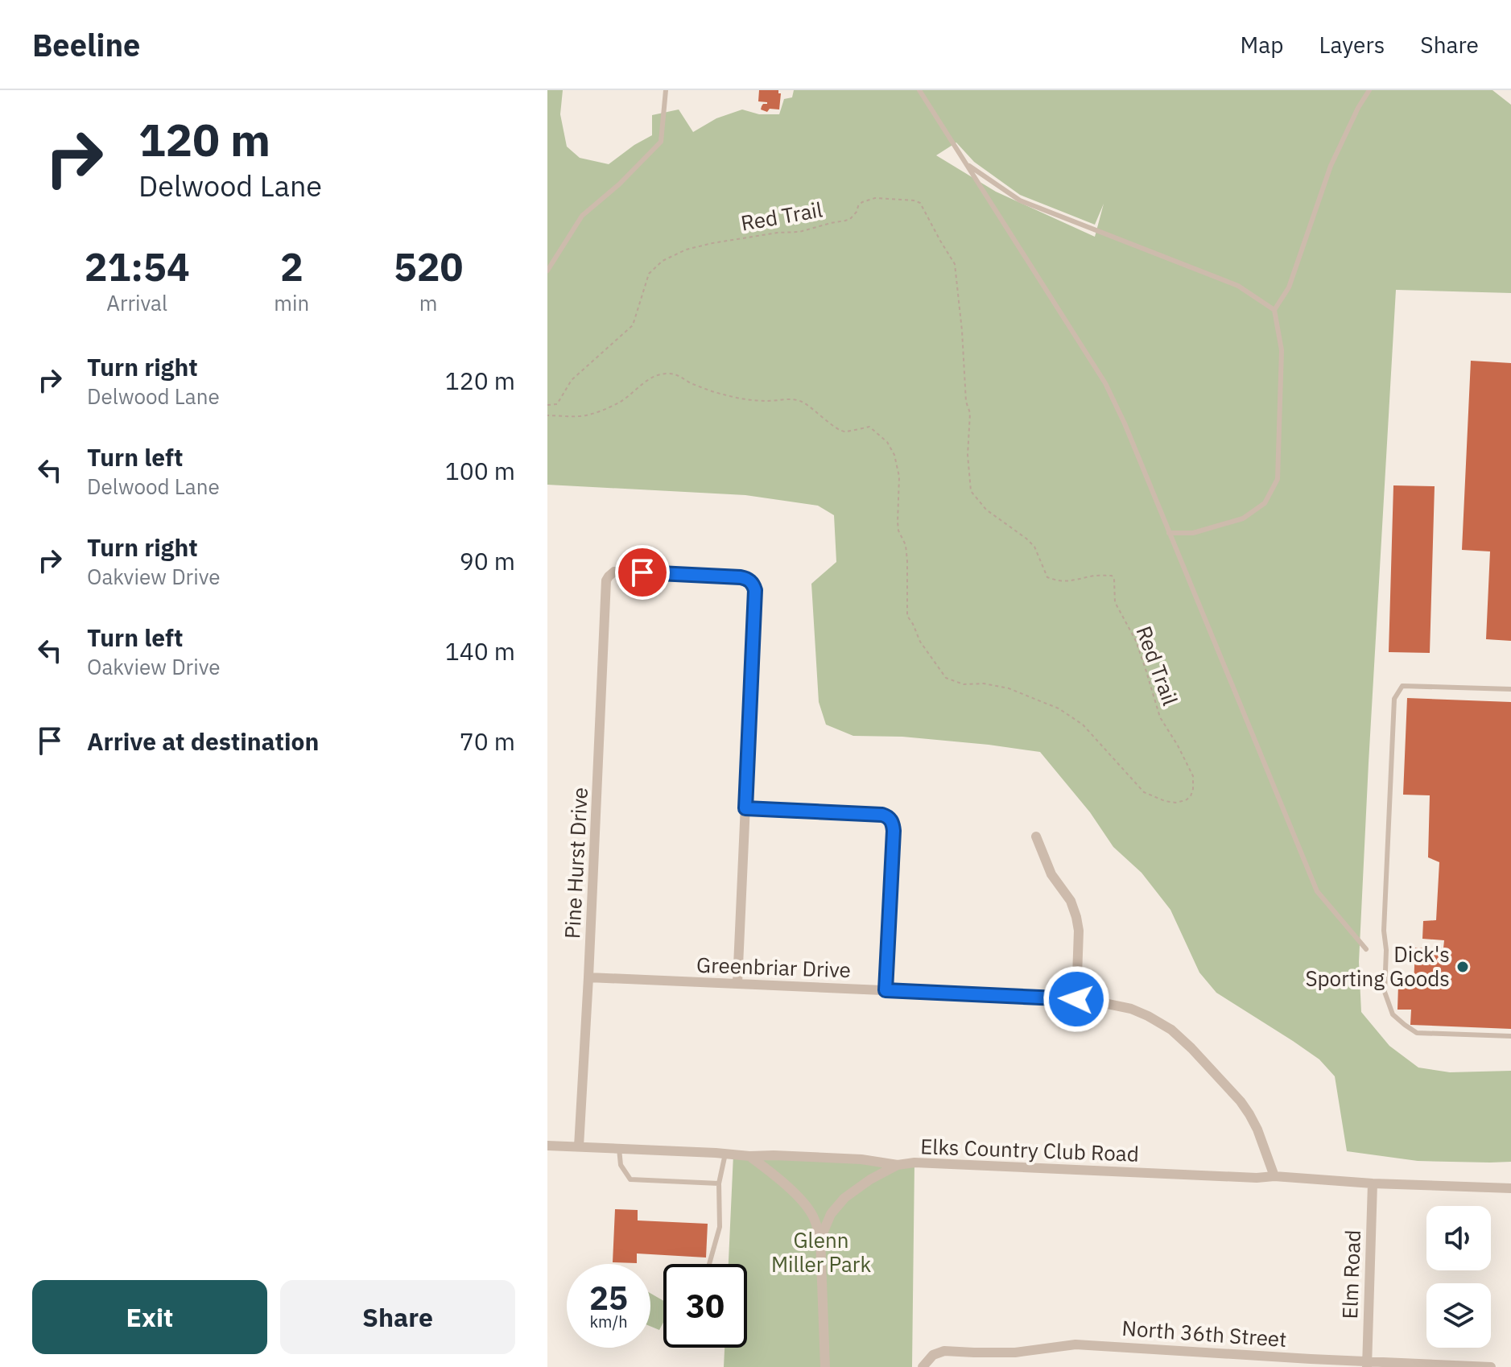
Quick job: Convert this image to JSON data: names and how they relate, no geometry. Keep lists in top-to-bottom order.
{
  "streets": {
    "street": [
      "Pine Hurst Drive",
      "Greenbriar Drive",
      "Elks Country Club Road",
      "Elm Road",
      "North 36th Street"
    ],
    "path": ["Red Trail"]
  },
  "crossings": [
    ["Pine Hurst Drive", "Greenbriar Drive"],
    ["Pine Hurst Drive", "Elks Country Club Road"],
    ["Greenbriar Drive", "Elks Country Club Road"],
    ["Elks Country Club Road", "Elm Road"],
    ["Elm Road", "North 36th Street"]
  ],
  "parks": ["Glenn Miller Park"],
  "places": ["Dick's Sporting Goods"],
  "page": {
    "header": "Beeline",
    "nav": ["Map", "Layers", "Share"],
    "turn": ["120 m", "Delwood Lane"],
    "eta": [
      "21:54",
      "Arrival",
      "2",
      "min",
      "520",
      "m"
    ],
    "list": [
      {
        "name": "Turn right",
        "note": "Delwood Lane",
        "value": "120 m"
      },
      {
        "name": "Turn left",
        "note": "Delwood Lane",
        "value": "100 m"
      },
      {
        "name": "Turn right",
        "note": "Oakview Drive",
        "value": "90 m"
      },
      {
        "name": "Turn left",
        "note": "Oakview Drive",
        "value": "140 m"
      },
      {
        "name": "Arrive at destination",
        "value": "70 m"
      }
    ],
    "speed": "25 km/h",
    "limit": "30",
    "buttons": ["Exit", "Share"]
  }
}
